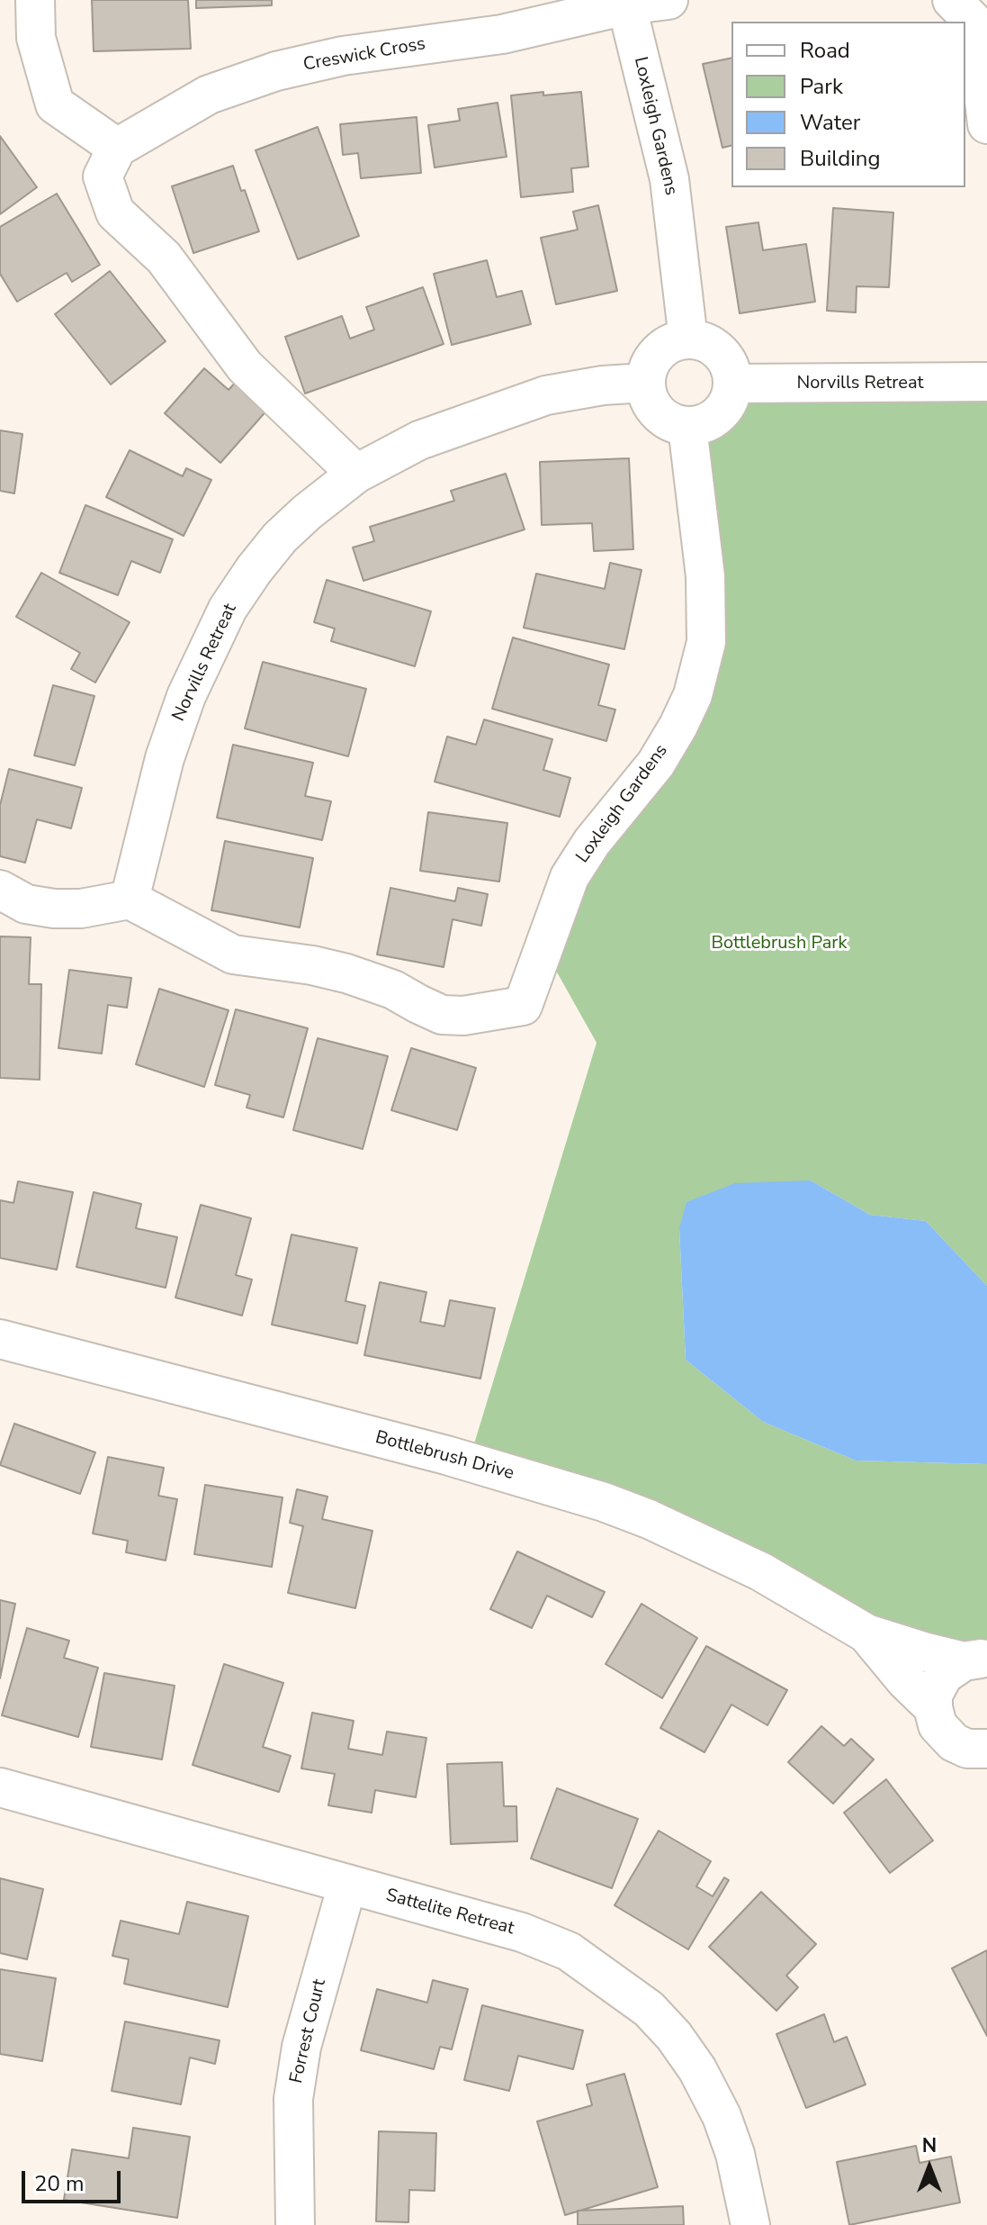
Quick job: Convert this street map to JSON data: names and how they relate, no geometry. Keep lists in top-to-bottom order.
{
  "streets": {
    "street": [
      "Creswick Cross",
      "Loxleigh Gardens",
      "Norvills Retreat",
      "Bottlebrush Drive",
      "Sattelite Retreat",
      "Forrest Court"
    ]
  },
  "crossings": [
    ["Creswick Cross", "Loxleigh Gardens"],
    ["Loxleigh Gardens", "Norvills Retreat"],
    ["Sattelite Retreat", "Forrest Court"]
  ],
  "parks": ["Bottlebrush Park"],
  "legend": [
    "Road",
    "Park",
    "Water",
    "Building"
  ],
  "scale_bar": "20 m",
  "north": "top"
}
